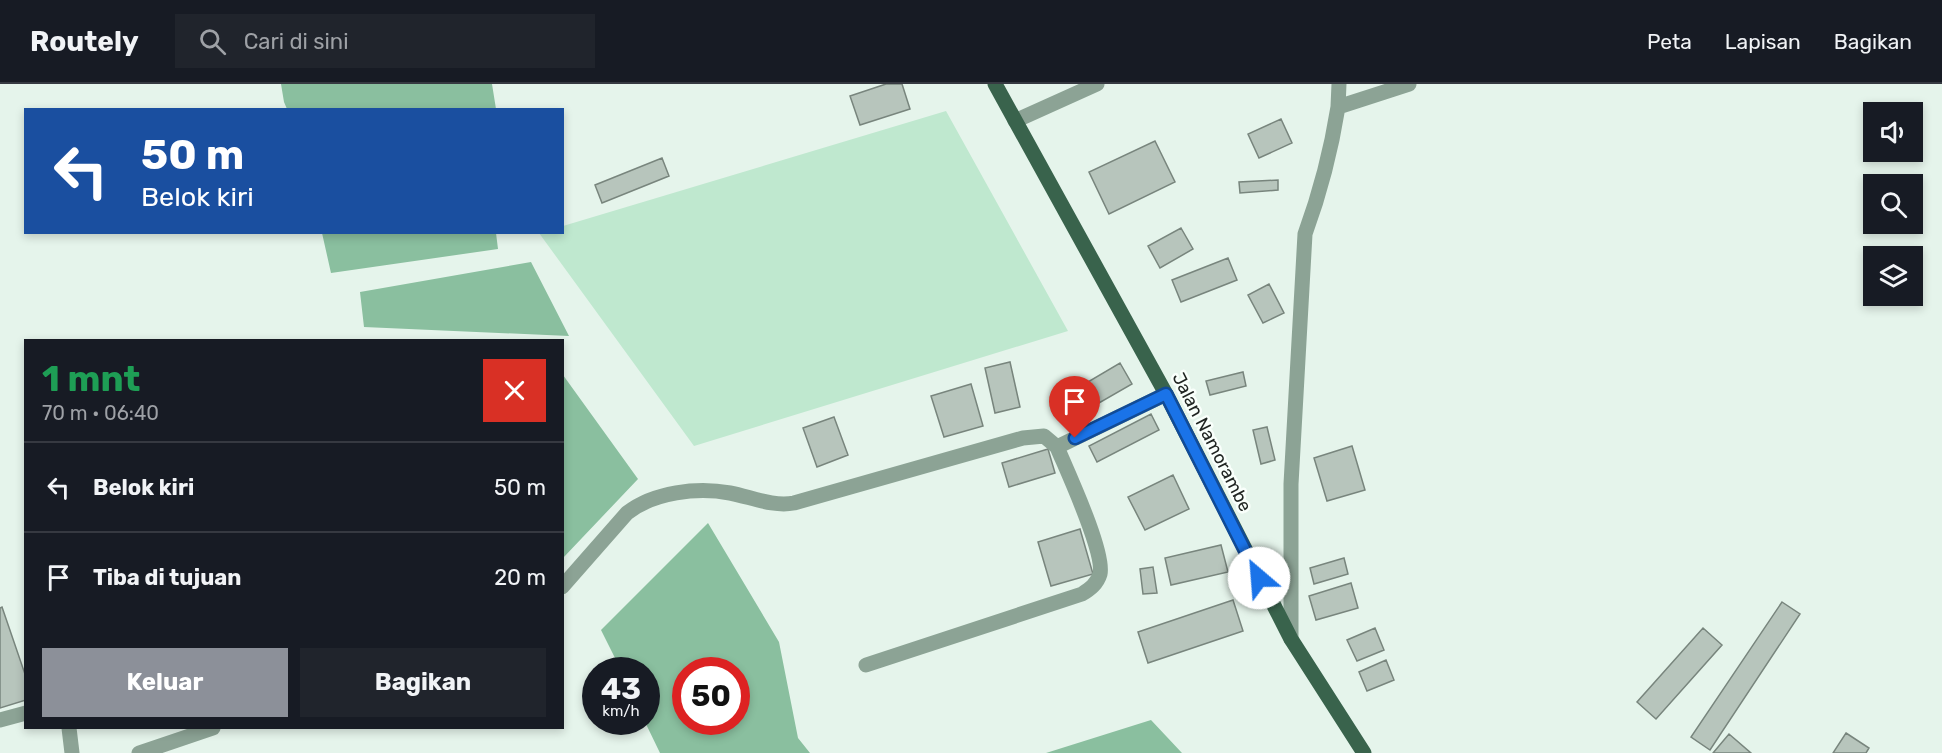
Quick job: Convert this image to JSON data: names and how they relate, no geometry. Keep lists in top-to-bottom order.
{
  "streets": {
    "main road": ["Jalan Namorambe"]
  },
  "page": {
    "header": "Routely",
    "search": "Cari di sini",
    "nav": ["Peta", "Lapisan", "Bagikan"],
    "turn": ["50 m", "Belok kiri"],
    "heading": ["1 mnt", "70 m · 06:40"],
    "list": [
      {
        "name": "Belok kiri",
        "value": "50 m"
      },
      {
        "name": "Tiba di tujuan",
        "value": "20 m"
      }
    ],
    "buttons": ["Keluar", "Bagikan"],
    "speed": "43 km/h",
    "limit": "50"
  }
}
